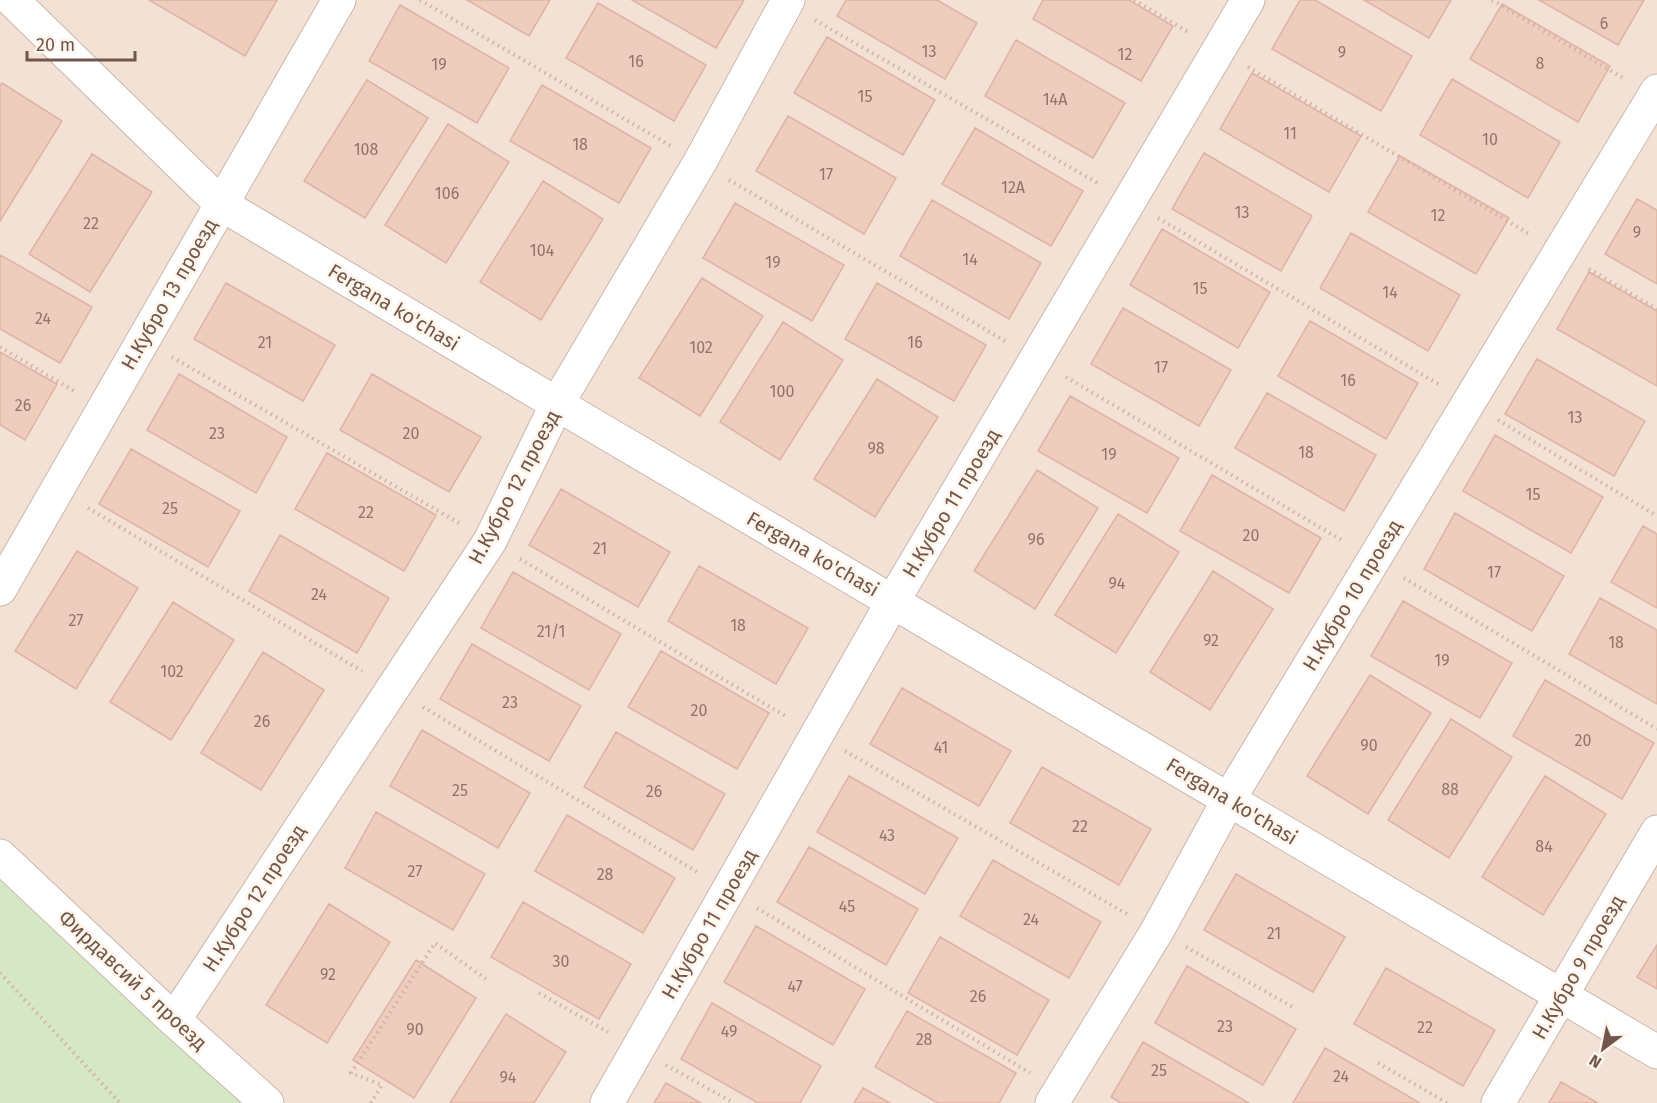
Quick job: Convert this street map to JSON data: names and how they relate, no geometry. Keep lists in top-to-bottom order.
{
  "streets": {
    "street": [
      "Н.Кубро 13 проезд",
      "Fergana ko'chasi",
      "Н.Кубро 12 проезд",
      "Н.Кубро 11 проезд",
      "Н.Кубро 10 проезд",
      "Н.Кубро 9 проезд",
      "Фирдавсий 5 проезд"
    ]
  },
  "crossings": [
    ["Н.Кубро 13 проезд", "Fergana ko'chasi"],
    ["Fergana ko'chasi", "Н.Кубро 12 проезд"],
    ["Fergana ko'chasi", "Н.Кубро 11 проезд"],
    ["Fergana ko'chasi", "Н.Кубро 10 проезд"],
    ["Fergana ko'chasi", "Н.Кубро 9 проезд"],
    ["Н.Кубро 12 проезд", "Фирдавсий 5 проезд"]
  ],
  "house_numbers": [
    "6",
    "13",
    "9",
    "12",
    "16",
    "8",
    "19",
    "15",
    "14A",
    "11",
    "10",
    "18",
    "108",
    "17",
    "12A",
    "106",
    "13",
    "12",
    "22",
    "9",
    "104",
    "14",
    "19",
    "15",
    "14",
    "24",
    "21",
    "16",
    "102",
    "17",
    "16",
    "100",
    "26",
    "13",
    "23",
    "20",
    "98",
    "18",
    "19",
    "15",
    "25",
    "22",
    "20",
    "96",
    "21",
    "17",
    "94",
    "24",
    "27",
    "18",
    "21/1",
    "92",
    "18",
    "19",
    "102",
    "23",
    "20",
    "26",
    "20",
    "90",
    "41",
    "88",
    "25",
    "26",
    "22",
    "43",
    "84",
    "27",
    "28",
    "45",
    "24",
    "21",
    "30",
    "92",
    "47",
    "26",
    "23",
    "22",
    "90",
    "49",
    "28",
    "25",
    "24",
    "94"
  ],
  "scale_bar": "20 m",
  "north": "bottom left"
}
